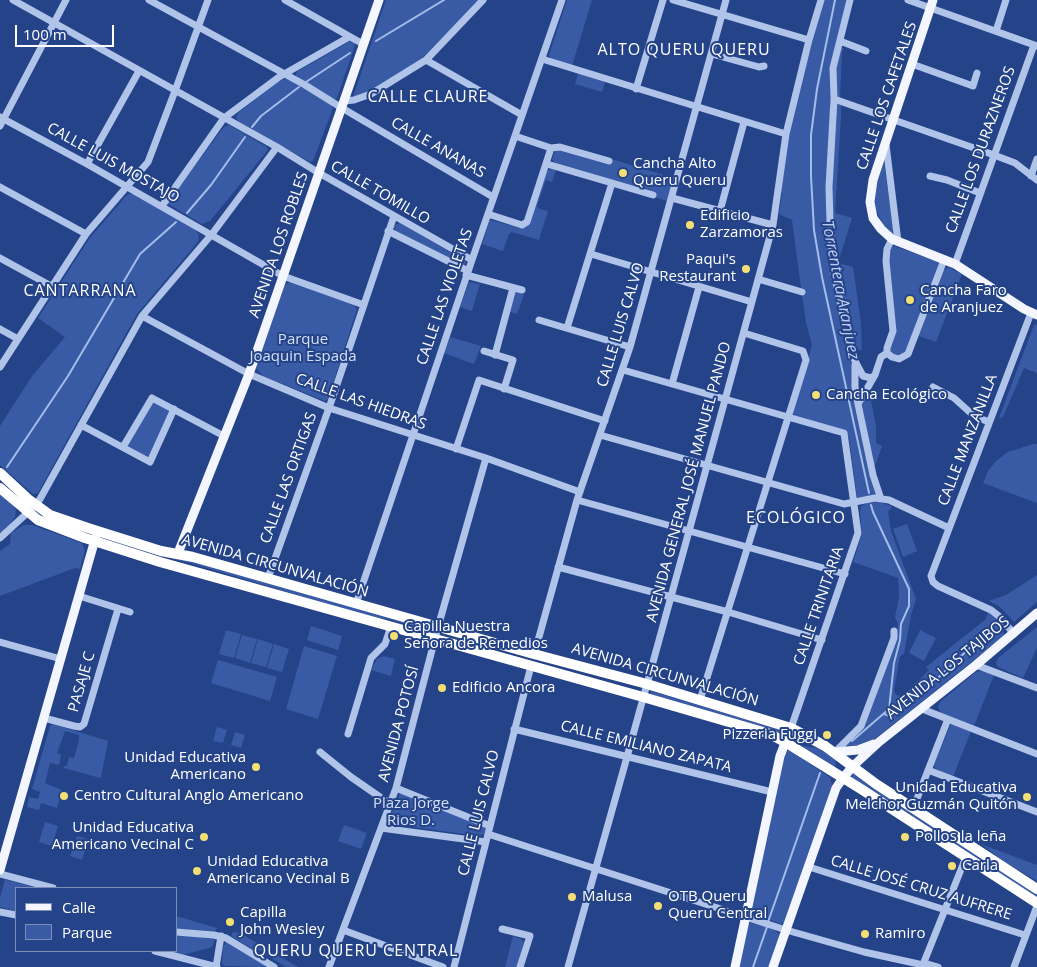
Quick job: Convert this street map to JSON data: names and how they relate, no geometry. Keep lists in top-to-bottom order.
{
  "streets": {
    "highway": ["AVENIDA CIRCUNVALACIÓN"],
    "main road": ["CALLE LOS CAFETALES", "AVENIDA LOS ROBLES", "AVENIDA LOS TAJIBOS"],
    "street": [
      "CALLE ANANAS",
      "CALLE LOS DURAZNEROS",
      "CALLE LUIS MOSTAJO",
      "CALLE TOMILLO",
      "CALLE LAS VIOLETAS",
      "CALLE LUIS CALVO",
      "CALLE LAS HIEDRAS",
      "CALLE MANZANILLA",
      "CALLE LAS ORTIGAS",
      "AVENIDA GENERAL JOSÉ MANUEL PANDO",
      "CALLE TRINITARIA",
      "PASAJE C",
      "AVENIDA POTOSÍ",
      "CALLE EMILIANO ZAPATA",
      "CALLE JOSÉ CRUZ AUFRERE"
    ]
  },
  "crossings": [
    ["CALLE LOS CAFETALES", "CALLE LOS DURAZNEROS"],
    ["CALLE LOS CAFETALES", "CALLE MANZANILLA"],
    ["CALLE ANANAS", "AVENIDA LOS ROBLES"],
    ["CALLE ANANAS", "CALLE LAS VIOLETAS"],
    ["CALLE LUIS MOSTAJO", "AVENIDA LOS ROBLES"],
    ["CALLE LUIS MOSTAJO", "CALLE LAS ORTIGAS"],
    ["CALLE TOMILLO", "AVENIDA LOS ROBLES"],
    ["CALLE TOMILLO", "CALLE LAS VIOLETAS"],
    ["CALLE TOMILLO", "CALLE LAS ORTIGAS"],
    ["AVENIDA LOS ROBLES", "CALLE LAS HIEDRAS"],
    ["AVENIDA LOS ROBLES", "AVENIDA CIRCUNVALACIÓN"],
    ["CALLE LAS VIOLETAS", "CALLE LAS HIEDRAS"],
    ["CALLE LAS VIOLETAS", "AVENIDA CIRCUNVALACIÓN"],
    ["CALLE LUIS CALVO", "CALLE LAS HIEDRAS"],
    ["CALLE LUIS CALVO", "AVENIDA CIRCUNVALACIÓN"],
    ["CALLE LUIS CALVO", "CALLE EMILIANO ZAPATA"],
    ["CALLE LAS HIEDRAS", "CALLE LAS ORTIGAS"],
    ["CALLE LAS HIEDRAS", "AVENIDA POTOSÍ"],
    ["CALLE MANZANILLA", "AVENIDA LOS TAJIBOS"],
    ["CALLE LAS ORTIGAS", "AVENIDA CIRCUNVALACIÓN"],
    ["AVENIDA GENERAL JOSÉ MANUEL PANDO", "AVENIDA CIRCUNVALACIÓN"],
    ["AVENIDA GENERAL JOSÉ MANUEL PANDO", "CALLE EMILIANO ZAPATA"],
    ["AVENIDA CIRCUNVALACIÓN", "CALLE TRINITARIA"],
    ["AVENIDA CIRCUNVALACIÓN", "AVENIDA LOS TAJIBOS"],
    ["AVENIDA CIRCUNVALACIÓN", "AVENIDA POTOSÍ"],
    ["AVENIDA LOS TAJIBOS", "CALLE JOSÉ CRUZ AUFRERE"]
  ],
  "districts": [
    "ALTO QUERU QUERU",
    "CALLE CLAURE",
    "CANTARRANA",
    "ECOLÓGICO",
    "QUERU QUERU CENTRAL"
  ],
  "water": ["Torrentera Aranjuez"],
  "parks": ["Parque Joaquin Espada", "Plaza Jorge Rios D."],
  "places": [
    "Cancha Alto Queru Queru",
    "Edificio Zarzamoras",
    "Paqui's Restaurant",
    "Cancha Faro de Aranjuez",
    "Cancha Ecológico",
    "Capilla Nuestra Señora de Remedios",
    "Edificio Ancora",
    "Pizzeria Fuggi",
    "Unidad Educativa Americano",
    "Centro Cultural Anglo Americano",
    "Unidad Educativa Melchor Guzmán Quitón",
    "Unidad Educativa Americano Vecinal C",
    "Pollos la leña",
    "Carla",
    "Unidad Educativa Americano Vecinal B",
    "Malusa",
    "OTB Queru Queru Central",
    "Capilla John Wesley",
    "Ramiro"
  ],
  "legend": ["Calle", "Parque"],
  "scale_bar": "100 m"
}
